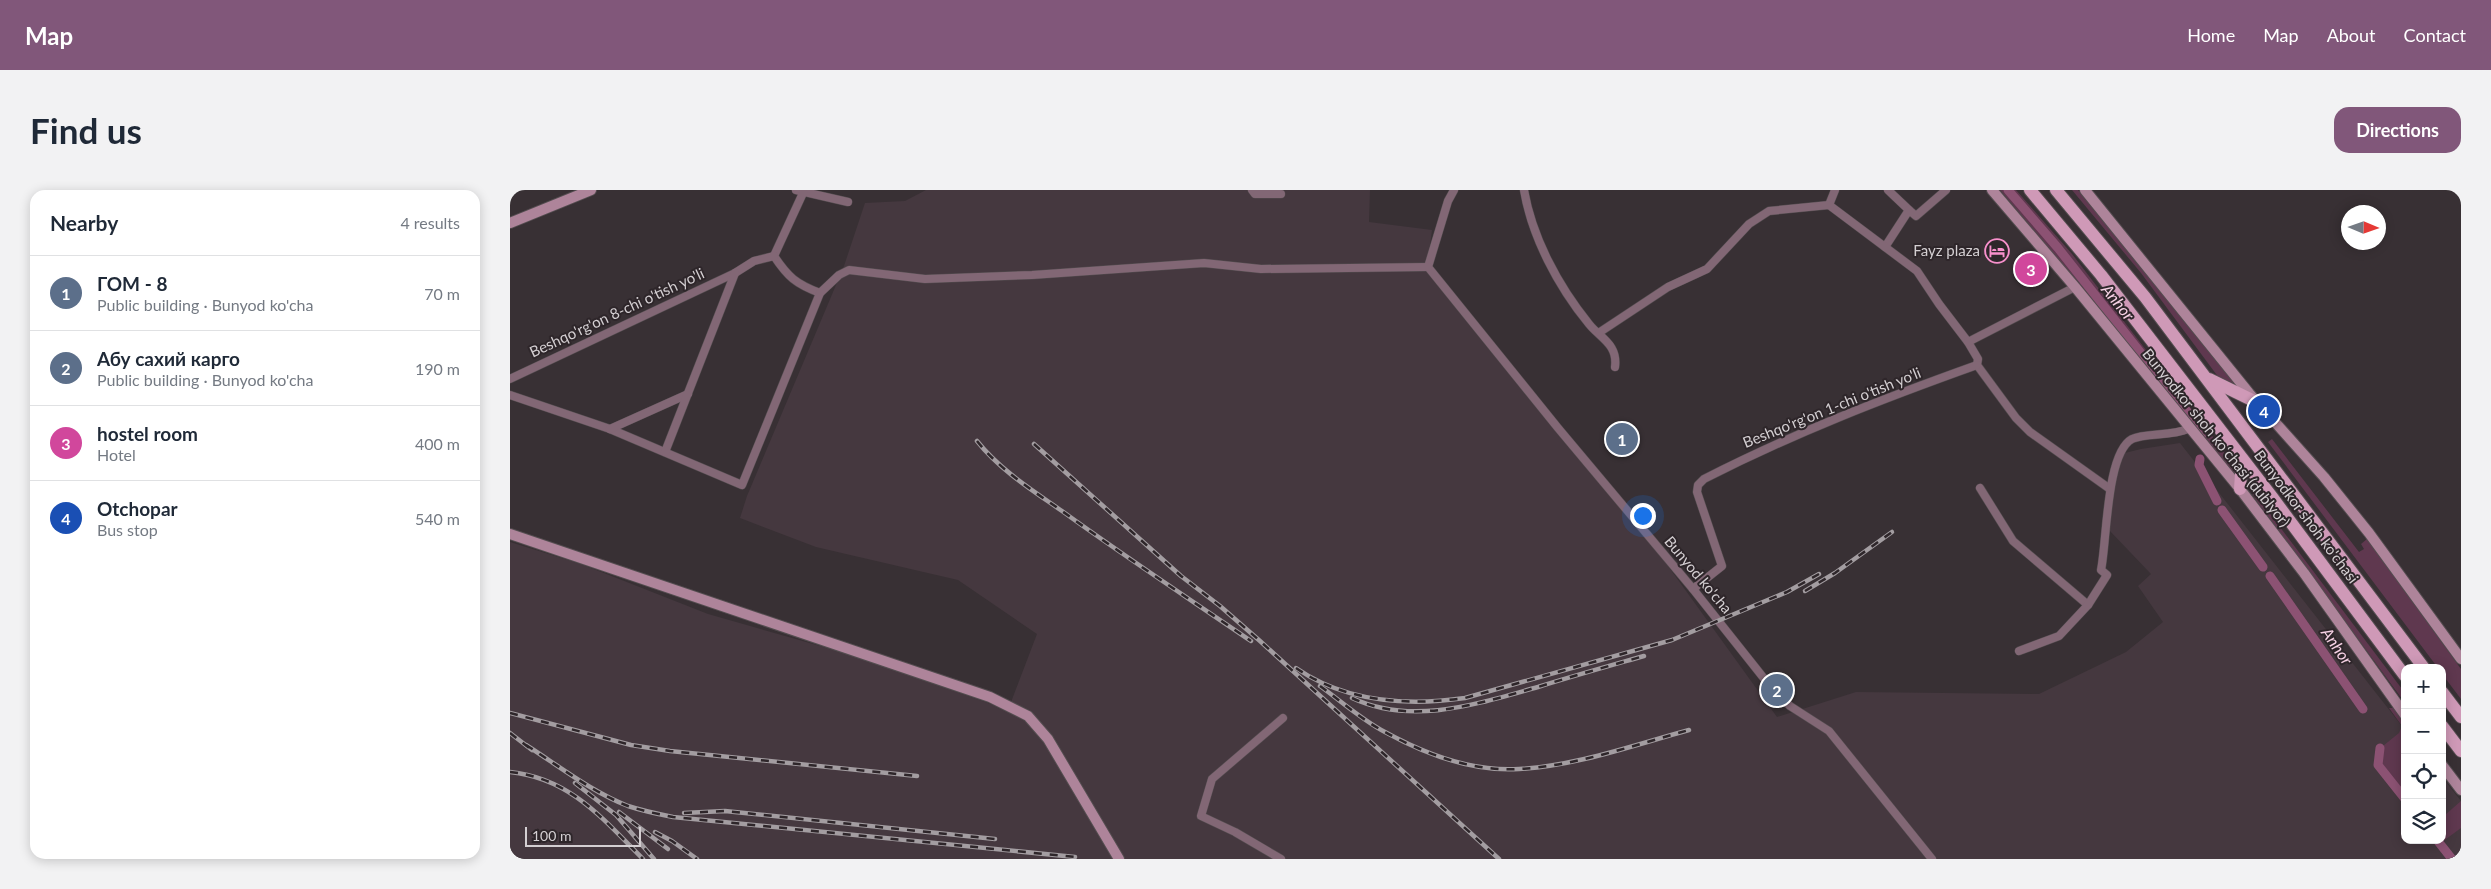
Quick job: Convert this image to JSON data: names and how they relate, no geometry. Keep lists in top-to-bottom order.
{
  "streets": {
    "main road": ["Bunyodkor shoh ko'chasi"],
    "street": [
      "Beshqo'rg'on 8-chi o'tish yo'li",
      "Beshqo'rg'on 1-chi o'tish yo'li",
      "Bunyodkor shoh koʻchasi (dublyor)",
      "Bunyod ko'cha"
    ]
  },
  "crossings": [
    ["Beshqo'rg'on 1-chi o'tish yo'li", "Bunyod ko'cha"]
  ],
  "water": ["Anhor"],
  "places": {
    "hotel": ["Fayz plaza"]
  },
  "scale_bar": "100 m",
  "north": "right",
  "page": {
    "header": "Map",
    "nav": [
      "Home",
      "Map",
      "About",
      "Contact"
    ],
    "buttons": "Directions",
    "title": "Find us",
    "heading": ["Nearby", "4 results"],
    "pins": [
      "3",
      "4",
      "1",
      "2"
    ],
    "list": [
      {
        "mark": "1",
        "name": "ГОМ - 8",
        "note": "Public building · Bunyod ko'cha",
        "value": "70 m"
      },
      {
        "mark": "2",
        "name": "Абу сахий карго",
        "note": "Public building · Bunyod ko'cha",
        "value": "190 m"
      },
      {
        "mark": "3",
        "name": "hostel room",
        "note": "Hotel",
        "value": "400 m"
      },
      {
        "mark": "4",
        "name": "Otchopar",
        "note": "Bus stop",
        "value": "540 m"
      }
    ],
    "map_buttons": ["+", "−"],
    "scale": "100 m"
  }
}
